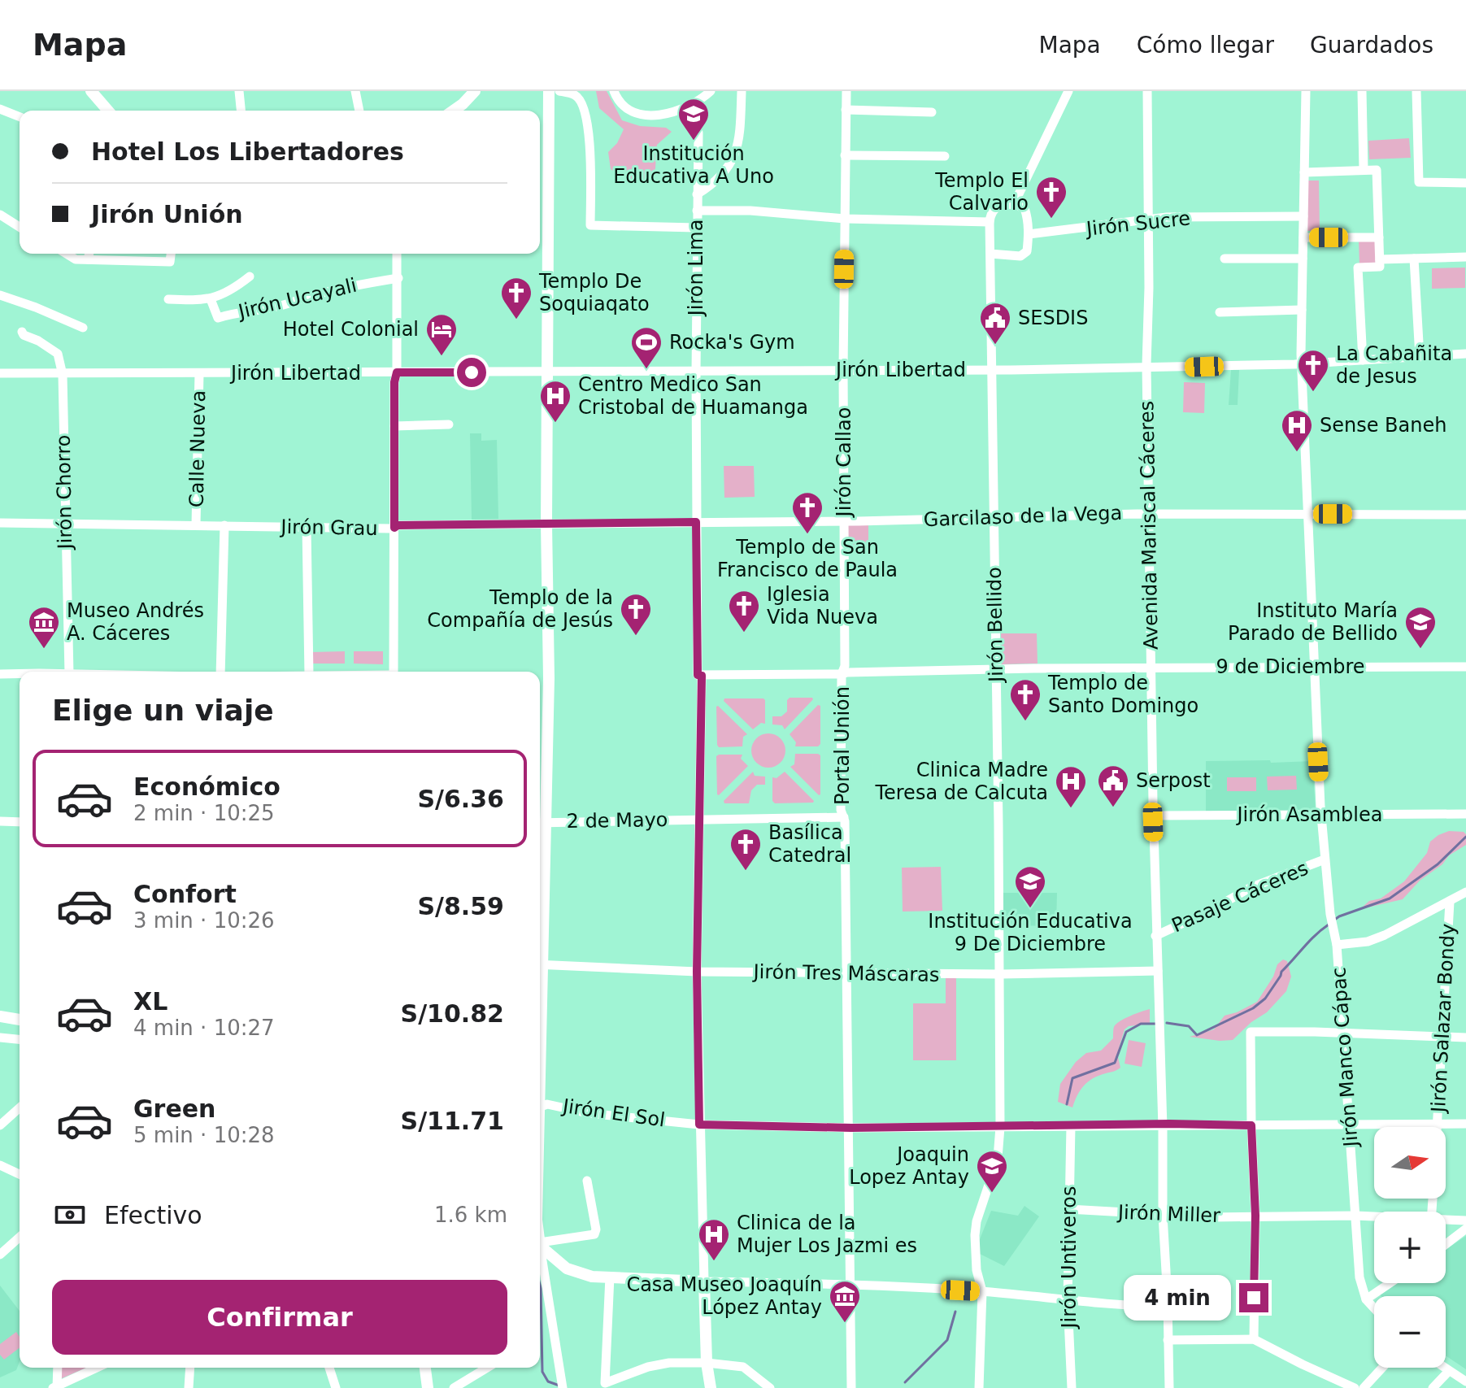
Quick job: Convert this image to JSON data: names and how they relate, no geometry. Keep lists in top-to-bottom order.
{
  "streets": {
    "street": [
      "Jirón Sucre",
      "Jirón Lima",
      "Jirón Ucayali",
      "Jirón Libertad",
      "Calle Nueva",
      "Jirón Callao",
      "Jirón Chorro",
      "Garcilaso de la Vega",
      "Avenida Mariscal Cáceres",
      "Jirón Grau",
      "Jirón Bellido",
      "9 de Diciembre",
      "Portal Unión",
      "Jirón Asamblea",
      "2 de Mayo",
      "Pasaje Cáceres",
      "Jirón Tres Máscaras",
      "Jirón Salazar Bondy",
      "Jirón Manco Cápac",
      "Jirón El Sol",
      "Jirón Miller",
      "Jirón Untiveros"
    ]
  },
  "crossings": [
    ["Jirón Sucre", "Avenida Mariscal Cáceres"],
    ["Jirón Sucre", "Jirón Bellido"],
    ["Jirón Sucre", "Jirón Manco Cápac"],
    ["Jirón Lima", "Jirón Libertad"],
    ["Jirón Lima", "Garcilaso de la Vega"],
    ["Jirón Lima", "Jirón Grau"],
    ["Jirón Lima", "9 de Diciembre"],
    ["Jirón Lima", "2 de Mayo"],
    ["Jirón Lima", "Jirón Tres Máscaras"],
    ["Jirón Lima", "Jirón El Sol"],
    ["Jirón Libertad", "Calle Nueva"],
    ["Jirón Libertad", "Jirón Callao"],
    ["Jirón Libertad", "Jirón Chorro"],
    ["Jirón Libertad", "Avenida Mariscal Cáceres"],
    ["Jirón Libertad", "Jirón Bellido"],
    ["Jirón Libertad", "Jirón Manco Cápac"],
    ["Calle Nueva", "Jirón Grau"],
    ["Jirón Callao", "Garcilaso de la Vega"],
    ["Jirón Callao", "9 de Diciembre"],
    ["Jirón Callao", "Portal Unión"],
    ["Jirón Chorro", "Jirón Grau"],
    ["Garcilaso de la Vega", "Avenida Mariscal Cáceres"],
    ["Garcilaso de la Vega", "Jirón Grau"],
    ["Garcilaso de la Vega", "Jirón Bellido"],
    ["Garcilaso de la Vega", "Jirón Manco Cápac"],
    ["Avenida Mariscal Cáceres", "9 de Diciembre"],
    ["Avenida Mariscal Cáceres", "Jirón Asamblea"],
    ["Avenida Mariscal Cáceres", "Pasaje Cáceres"],
    ["Avenida Mariscal Cáceres", "Jirón Tres Máscaras"],
    ["Avenida Mariscal Cáceres", "Jirón El Sol"],
    ["Avenida Mariscal Cáceres", "Jirón Miller"],
    ["Jirón Bellido", "9 de Diciembre"],
    ["Jirón Bellido", "Jirón Tres Máscaras"],
    ["Jirón Bellido", "Jirón El Sol"],
    ["9 de Diciembre", "Portal Unión"],
    ["9 de Diciembre", "Jirón Manco Cápac"],
    ["Portal Unión", "2 de Mayo"],
    ["Portal Unión", "Jirón Tres Máscaras"],
    ["Portal Unión", "Jirón El Sol"],
    ["Jirón Asamblea", "Jirón Manco Cápac"],
    ["Pasaje Cáceres", "Jirón Manco Cápac"],
    ["Jirón Salazar Bondy", "Jirón El Sol"],
    ["Jirón Manco Cápac", "Jirón El Sol"],
    ["Jirón Manco Cápac", "Jirón Miller"],
    ["Jirón El Sol", "Jirón Untiveros"],
    ["Jirón Miller", "Jirón Untiveros"]
  ],
  "places": {
    "school or university": [
      "Institución Educativa A Uno",
      "Instituto María Parado de Bellido",
      "Institución Educativa 9 De Diciembre",
      "Joaquin Lopez Antay"
    ],
    "church": [
      "Templo El Calvario",
      "Templo De Soquiaqato",
      "La Cabañita de Jesus",
      "Templo de San Francisco de Paula",
      "Iglesia Vida Nueva",
      "Templo de la Compañía de Jesús",
      "Templo de Santo Domingo",
      "Basílica Catedral"
    ],
    "public building": ["SESDIS", "Serpost"],
    "hotel": ["Hotel Colonial"],
    "sports": ["Rocka's Gym"],
    "hospital": [
      "Centro Medico San Cristobal de Huamanga",
      "Sense Baneh",
      "Clinica Madre Teresa de Calcuta",
      "Clinica de la Mujer Los Jazmi es"
    ],
    "museum": ["Museo Andrés A. Cáceres", "Casa Museo Joaquín López Antay"]
  },
  "north": "right",
  "page": {
    "header": "Mapa",
    "nav": ["Mapa", "Cómo llegar", "Guardados"],
    "banner": ["Hotel Los Libertadores", "Jirón Unión"],
    "heading": "Elige un viaje",
    "list": [
      {
        "name": "Económico",
        "note": "2 min · 10:25",
        "value": "S/6.36"
      },
      {
        "name": "Confort",
        "note": "3 min · 10:26",
        "value": "S/8.59"
      },
      {
        "name": "XL",
        "note": "4 min · 10:27",
        "value": "S/10.82"
      },
      {
        "name": "Green",
        "note": "5 min · 10:28",
        "value": "S/11.71"
      }
    ],
    "map_buttons": ["+", "−"],
    "pay": ["Efectivo", "1.6 km"],
    "buttons": "Confirmar",
    "bubble": "4 min"
  }
}
